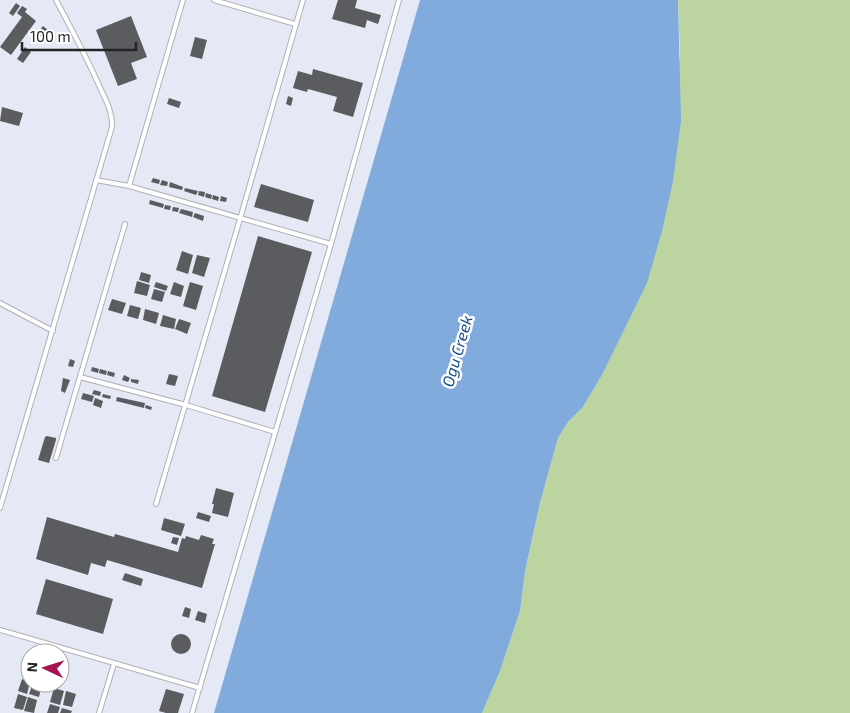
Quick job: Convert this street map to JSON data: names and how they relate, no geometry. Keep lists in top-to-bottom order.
{
  "water": ["Ogu Creek"],
  "scale_bar": "100 m",
  "north": "left"
}
